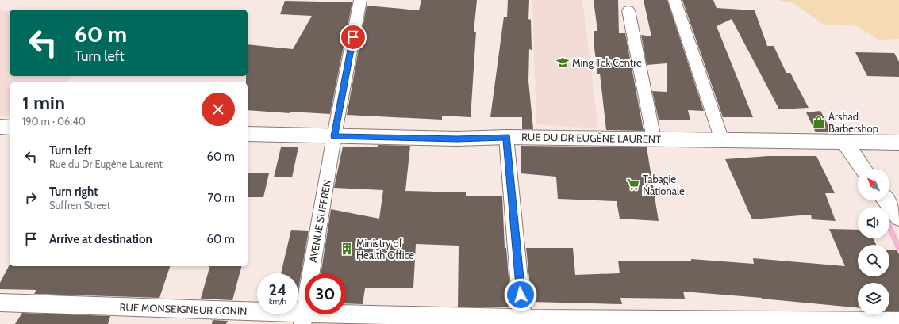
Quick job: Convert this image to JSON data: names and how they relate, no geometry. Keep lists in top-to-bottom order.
{
  "streets": {
    "street": ["RUE DU DR EUGÈNE LAURENT", "AVENUE SUFFREN", "RUE MONSEIGNEUR GONIN"]
  },
  "crossings": [
    ["RUE DU DR EUGÈNE LAURENT", "AVENUE SUFFREN"],
    ["AVENUE SUFFREN", "RUE MONSEIGNEUR GONIN"]
  ],
  "places": {
    "school or university": ["Ming Tek Centre"],
    "shop": ["Arshad Barbershop"],
    "supermarket": ["Tabagie Nationale"],
    "building": ["Ministry of Health Office"]
  },
  "north": "top left",
  "page": {
    "turn": ["60 m", "Turn left"],
    "heading": ["1 min", "190 m · 06:40"],
    "list": [
      {
        "name": "Turn left",
        "note": "Rue du Dr Eugène Laurent",
        "value": "60 m"
      },
      {
        "name": "Turn right",
        "note": "Suffren Street",
        "value": "70 m"
      },
      {
        "name": "Arrive at destination",
        "value": "60 m"
      }
    ],
    "speed": "24 km/h",
    "limit": "30"
  }
}
